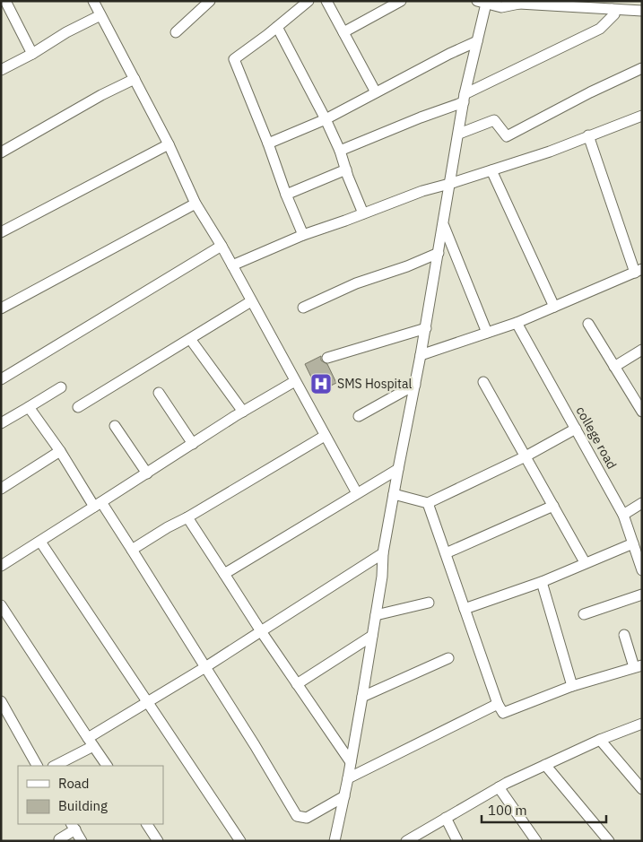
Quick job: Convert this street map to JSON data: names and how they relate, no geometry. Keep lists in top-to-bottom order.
{
  "streets": {
    "street": ["college road"]
  },
  "places": {
    "hospital": ["SMS Hospital"]
  },
  "legend": ["Road", "Building"],
  "scale_bar": "100 m"
}
